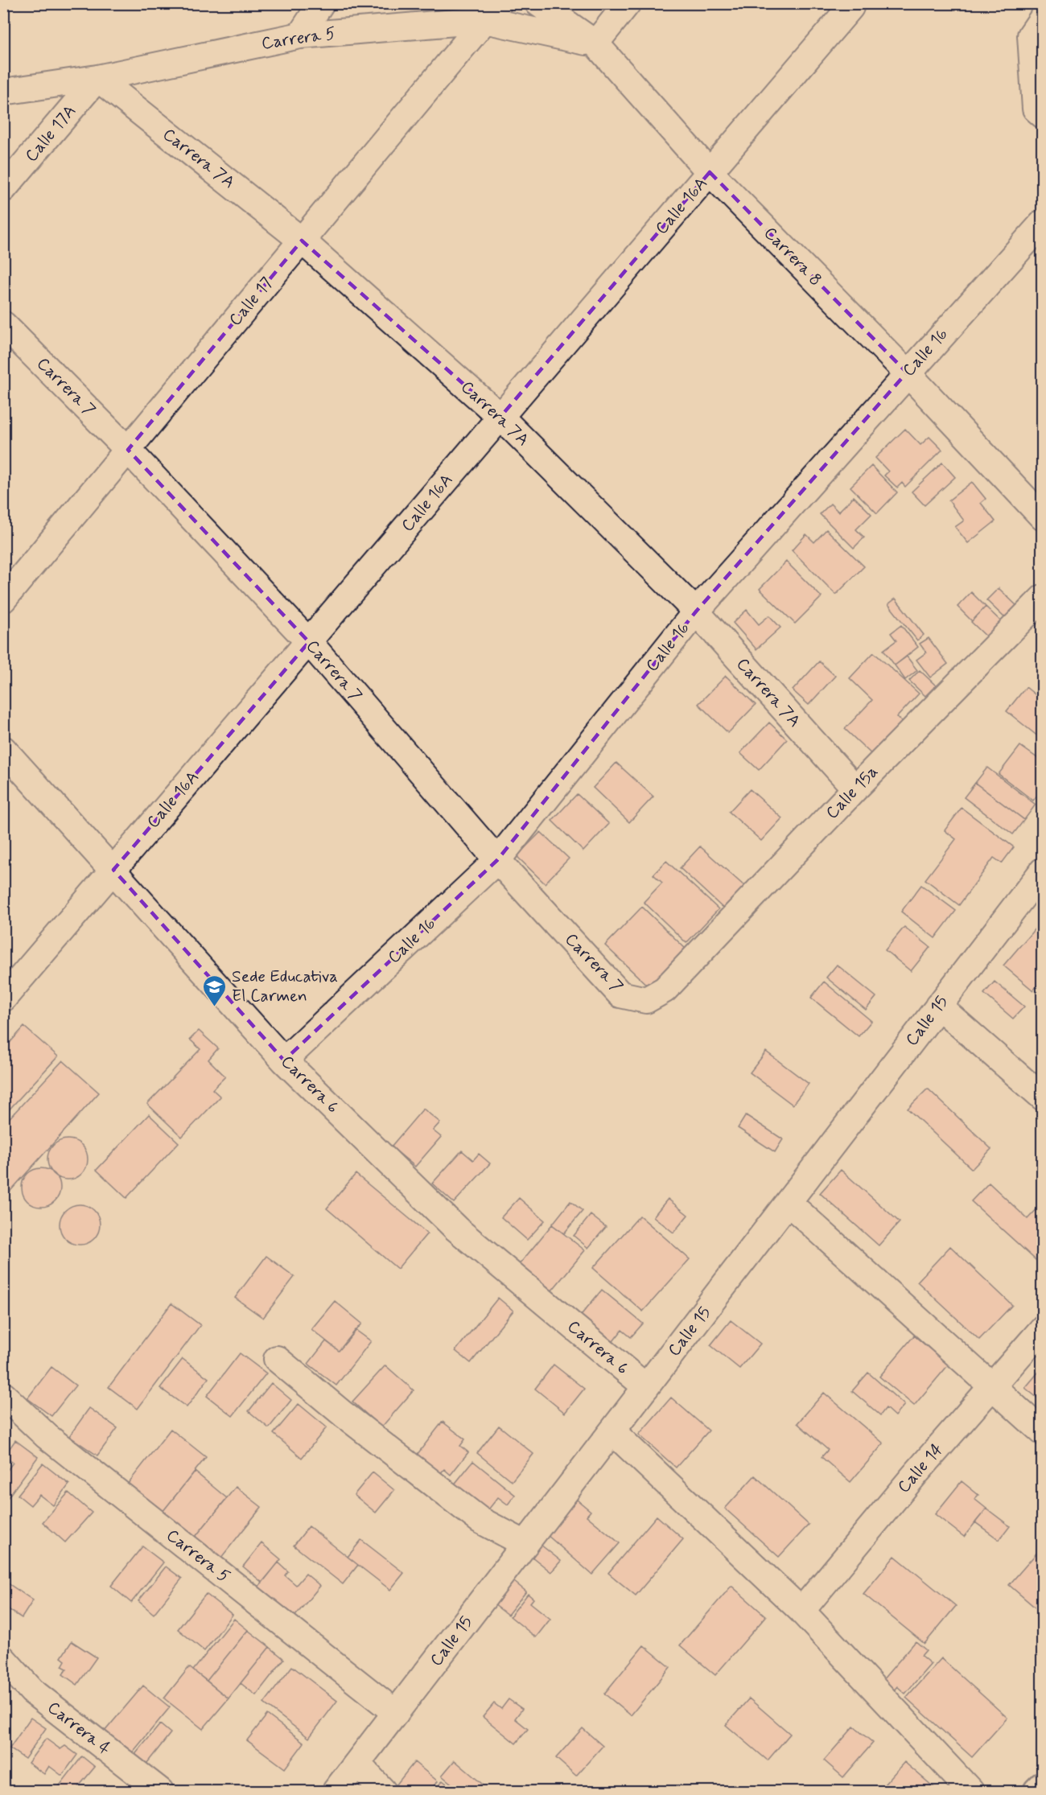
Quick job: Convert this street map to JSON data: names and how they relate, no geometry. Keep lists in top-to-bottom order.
{
  "streets": {
    "street": [
      "Carrera 5",
      "Calle 17A",
      "Carrera 7A",
      "Calle 16A",
      "Carrera 8",
      "Calle 17",
      "Calle 16",
      "Carrera 7",
      "Calle 15a",
      "Calle 15",
      "Carrera 6",
      "Calle 14",
      "Carrera 4"
    ]
  },
  "crossings": [
    ["Carrera 5", "Calle 17A"],
    ["Carrera 5", "Carrera 7A"],
    ["Carrera 5", "Carrera 8"],
    ["Carrera 5", "Calle 17"],
    ["Carrera 5", "Calle 15"],
    ["Calle 17A", "Carrera 7A"],
    ["Carrera 7A", "Calle 16A"],
    ["Carrera 7A", "Calle 17"],
    ["Carrera 7A", "Calle 16"],
    ["Carrera 7A", "Calle 15a"],
    ["Calle 16A", "Carrera 8"],
    ["Calle 16A", "Carrera 7"],
    ["Calle 16A", "Carrera 6"],
    ["Carrera 8", "Calle 16"],
    ["Calle 17", "Carrera 7"],
    ["Calle 16", "Carrera 7"],
    ["Calle 16", "Carrera 6"],
    ["Carrera 7", "Calle 15a"],
    ["Calle 15", "Carrera 6"]
  ],
  "places": {
    "school or university": ["Sede Educativa El Carmen"]
  }
}
